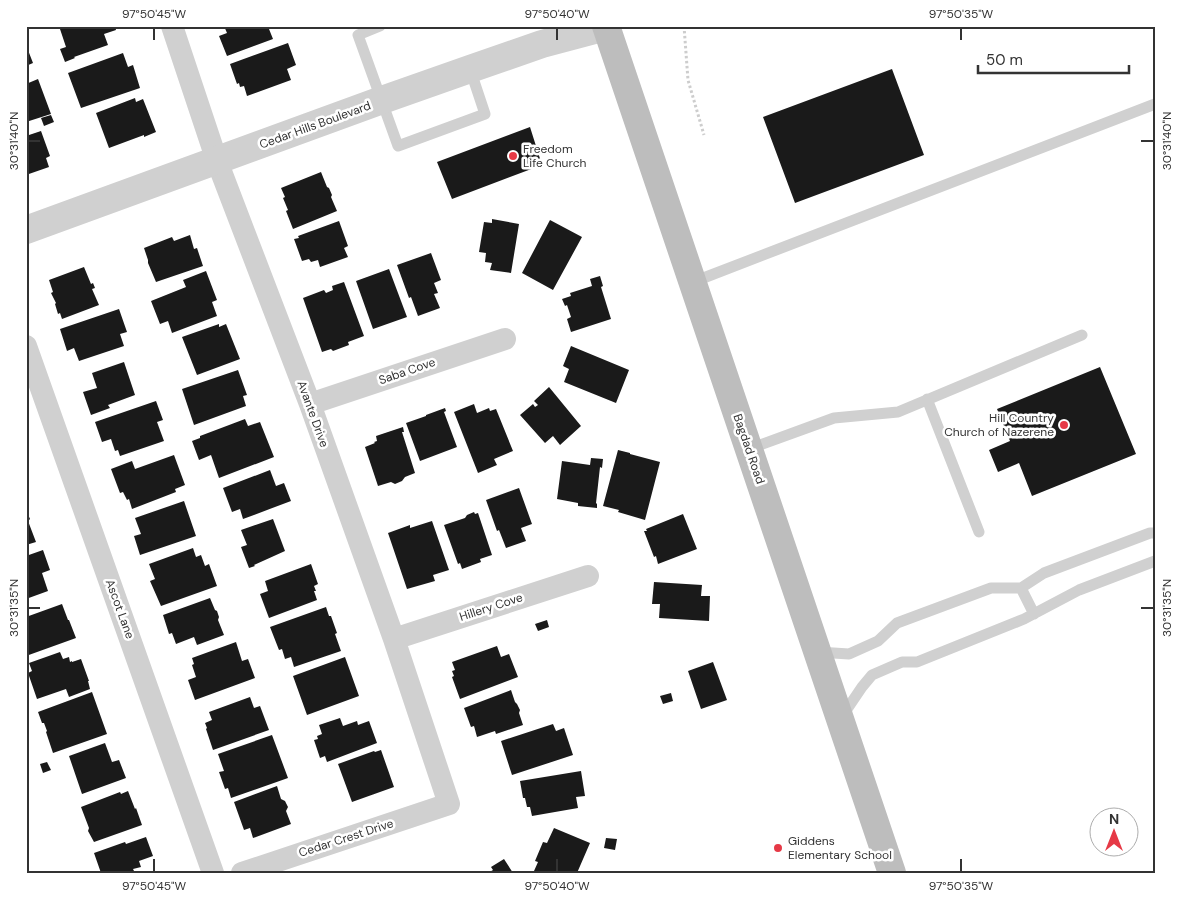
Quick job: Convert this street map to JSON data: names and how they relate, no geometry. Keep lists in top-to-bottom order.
{
  "streets": {
    "main road": ["Bagdad Road"],
    "street": [
      "Cedar Hills Boulevard",
      "Saba Cove",
      "Avante Drive",
      "Hillery Cove",
      "Ascot Lane",
      "Cedar Crest Drive"
    ]
  },
  "crossings": [
    ["Cedar Hills Boulevard", "Avante Drive"],
    ["Cedar Hills Boulevard", "Bagdad Road"],
    ["Saba Cove", "Avante Drive"],
    ["Avante Drive", "Hillery Cove"],
    ["Avante Drive", "Cedar Crest Drive"]
  ],
  "places": ["Freedom Life Church", "Hill Country Church of Nazerene", "Giddens Elementary School"],
  "scale_bar": "50 m",
  "north": "top",
  "coordinates": [
    "97°50'45\"W",
    "97°50'40\"W",
    "97°50'35\"W",
    "30°31'40\"N",
    "30°31'35\"N"
  ]
}
